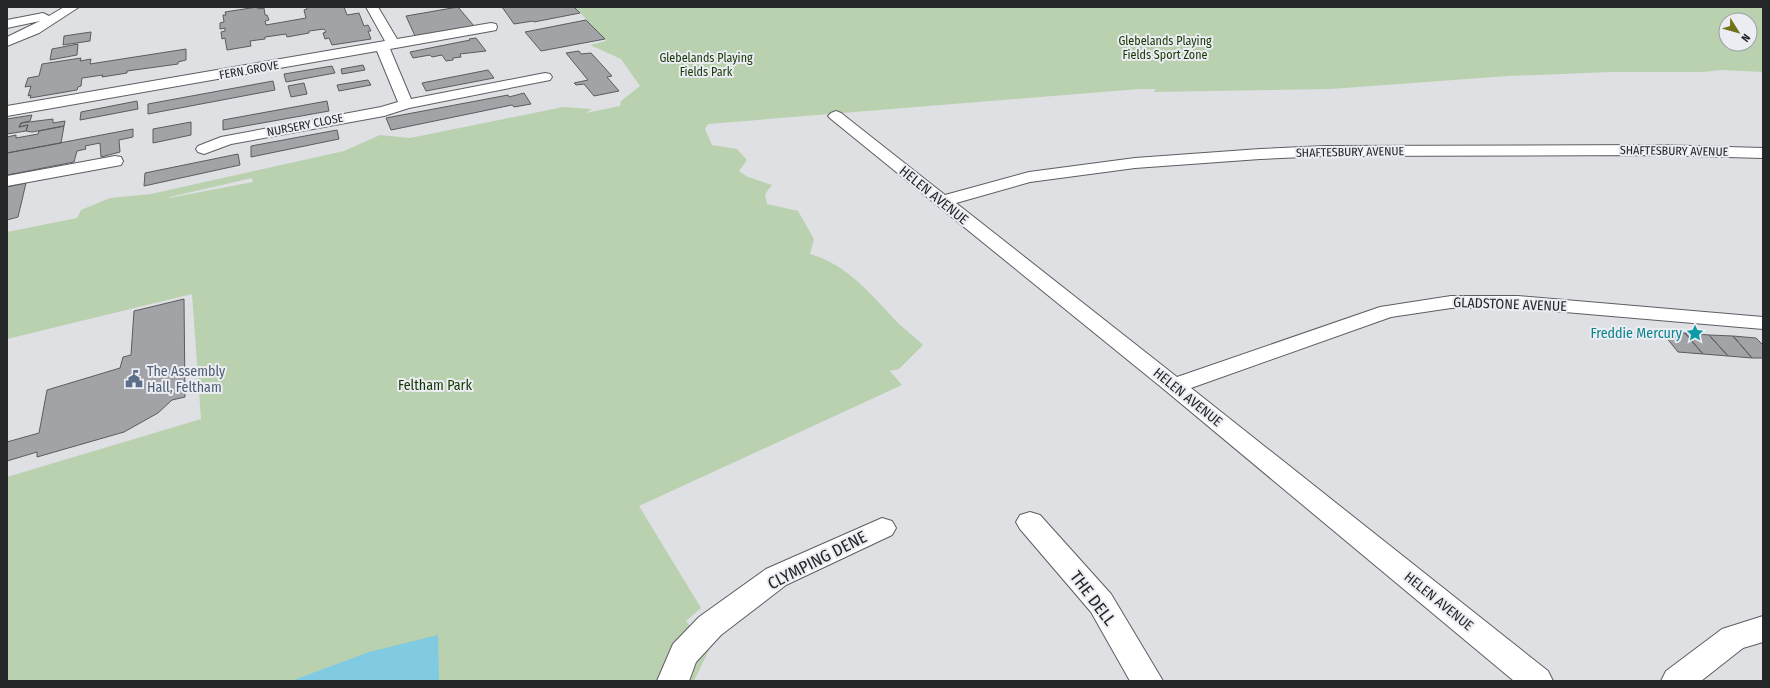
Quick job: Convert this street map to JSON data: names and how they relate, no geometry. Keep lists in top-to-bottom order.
{
  "streets": {
    "street": [
      "FERN GROVE",
      "NURSERY CLOSE",
      "SHAFTESBURY AVENUE",
      "HELEN AVENUE",
      "GLADSTONE AVENUE",
      "CLYMPING DENE",
      "THE DELL"
    ]
  },
  "crossings": [
    ["SHAFTESBURY AVENUE", "HELEN AVENUE"],
    ["HELEN AVENUE", "GLADSTONE AVENUE"]
  ],
  "parks": ["Glebelands Playing Fields Sport Zone", "Glebelands Playing Fields Park", "Feltham Park"],
  "places": {
    "place": ["Freddie Mercury"],
    "public building": ["The Assembly Hall, Feltham"]
  },
  "north": "bottom right"
}
